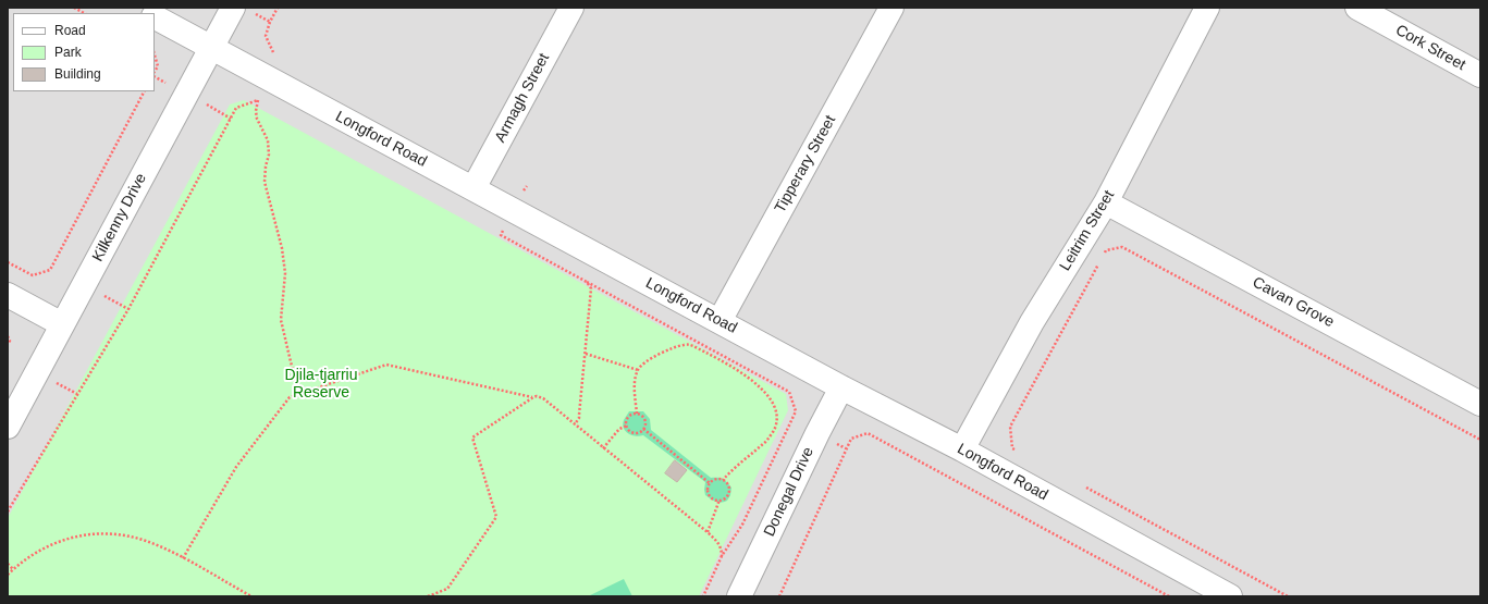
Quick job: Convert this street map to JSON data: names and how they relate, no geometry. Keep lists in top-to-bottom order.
{
  "streets": {
    "street": [
      "Cork Street",
      "Armagh Street",
      "Longford Road",
      "Tipperary Street",
      "Kilkenny Drive",
      "Leitrim Street",
      "Cavan Grove",
      "Donegal Drive"
    ]
  },
  "crossings": [
    ["Armagh Street", "Longford Road"],
    ["Longford Road", "Tipperary Street"],
    ["Longford Road", "Kilkenny Drive"],
    ["Longford Road", "Leitrim Street"],
    ["Longford Road", "Donegal Drive"],
    ["Leitrim Street", "Cavan Grove"]
  ],
  "parks": ["Djila-tjarriu Reserve"],
  "legend": ["Road", "Park", "Building"]
}
